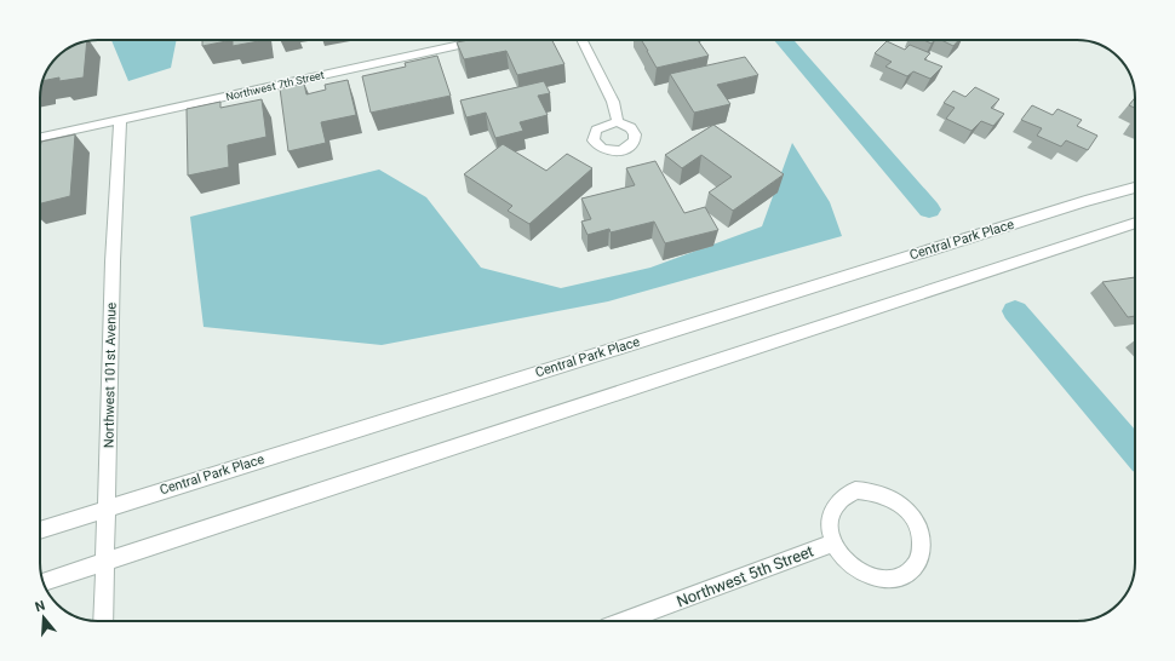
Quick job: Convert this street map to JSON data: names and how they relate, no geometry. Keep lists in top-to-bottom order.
{
  "streets": {
    "street": [
      "Northwest 7th Street",
      "Central Park Place",
      "Northwest 101st Avenue",
      "Northwest 5th Street"
    ]
  },
  "crossings": [
    ["Northwest 7th Street", "Northwest 101st Avenue"],
    ["Central Park Place", "Northwest 101st Avenue"]
  ],
  "north": "top"
}
